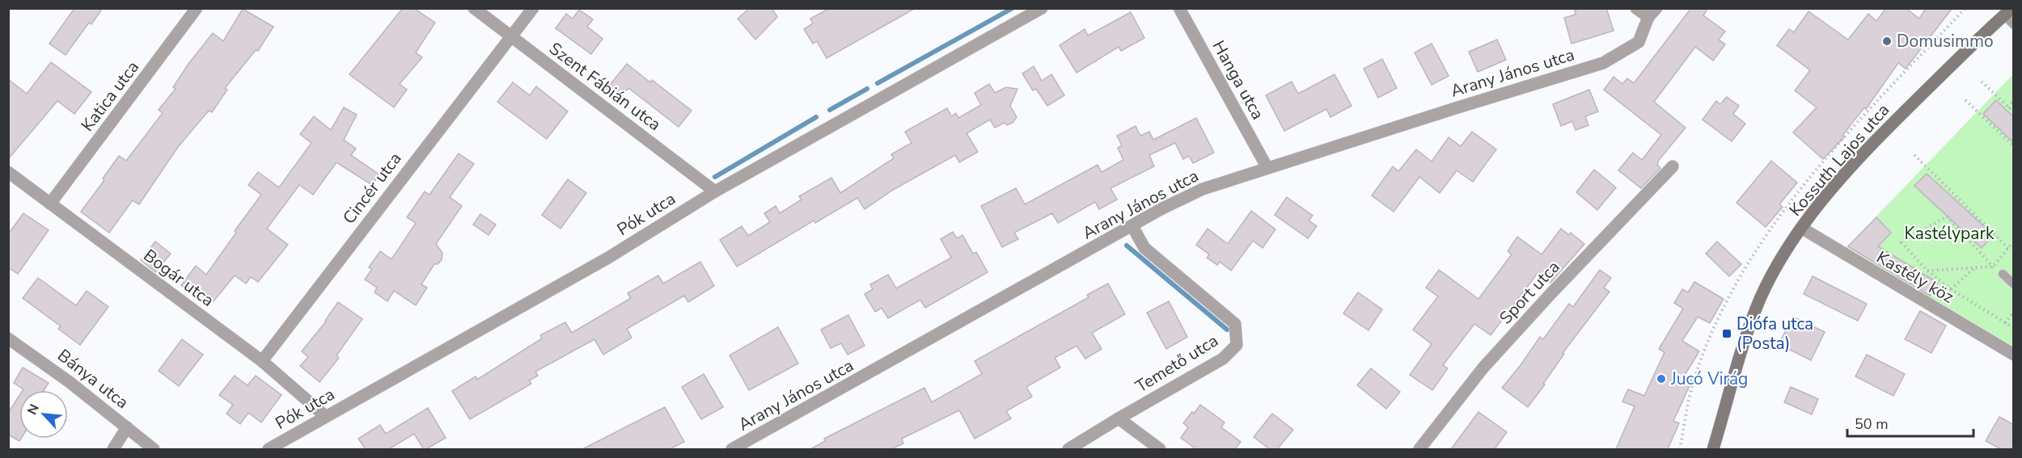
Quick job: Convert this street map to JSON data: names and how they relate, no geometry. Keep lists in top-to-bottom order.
{
  "streets": {
    "street": [
      "Arany János utca",
      "Hanga utca",
      "Szent Fábián utca",
      "Katica utca",
      "Kossuth Lajos utca",
      "Cincér utca",
      "Pók utca",
      "Kastély köz",
      "Bogár utca",
      "Sport utca",
      "Temető utca",
      "Bánya utca"
    ]
  },
  "crossings": [
    ["Arany János utca", "Hanga utca"],
    ["Arany János utca", "Temető utca"],
    ["Szent Fábián utca", "Cincér utca"],
    ["Szent Fábián utca", "Pók utca"],
    ["Katica utca", "Bogár utca"],
    ["Kossuth Lajos utca", "Kastély köz"],
    ["Cincér utca", "Bogár utca"],
    ["Pók utca", "Bogár utca"]
  ],
  "parks": ["Kastélypark"],
  "places": {
    "other": ["Domusimmo", "Jucó Virág"],
    "transit": ["Diófa utca (Posta)"]
  },
  "scale_bar": "50 m",
  "north": "top left"
}
